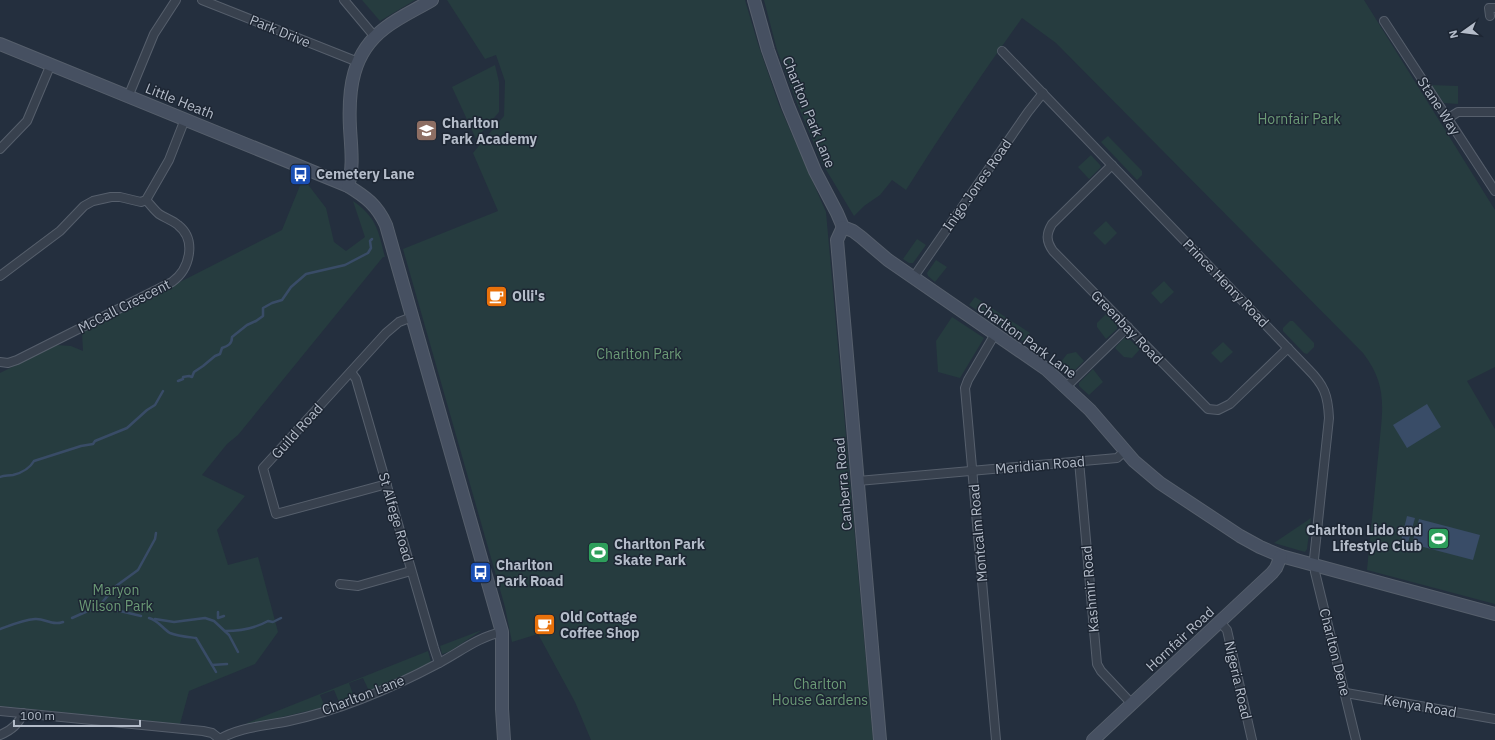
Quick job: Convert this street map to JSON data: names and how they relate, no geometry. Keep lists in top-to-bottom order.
{
  "streets": {
    "street": [
      "Park Drive",
      "Little Heath",
      "Stane Way",
      "Charlton Park Lane",
      "Inigo Jones Road",
      "Prince Henry Road",
      "McCall Crescent",
      "Greenbay Road",
      "Guild Road",
      "Meridian Road",
      "Canberra Road",
      "St Alfege Road",
      "Montcalm Road",
      "Kashmir Road",
      "Hornfair Road",
      "Charlton Dene",
      "Nigeria Road",
      "Charlton Lane",
      "Kenya Road"
    ]
  },
  "crossings": [
    ["Charlton Park Lane", "Inigo Jones Road"],
    ["Charlton Park Lane", "Prince Henry Road"],
    ["Charlton Park Lane", "Meridian Road"],
    ["Charlton Park Lane", "Canberra Road"],
    ["Charlton Park Lane", "Montcalm Road"],
    ["Charlton Park Lane", "Hornfair Road"],
    ["Charlton Park Lane", "Charlton Dene"],
    ["Inigo Jones Road", "Prince Henry Road"],
    ["Prince Henry Road", "Greenbay Road"],
    ["Prince Henry Road", "Charlton Dene"],
    ["Guild Road", "St Alfege Road"],
    ["Meridian Road", "Canberra Road"],
    ["Meridian Road", "Montcalm Road"],
    ["Meridian Road", "Kashmir Road"],
    ["St Alfege Road", "Charlton Lane"],
    ["Kashmir Road", "Hornfair Road"],
    ["Hornfair Road", "Nigeria Road"],
    ["Charlton Dene", "Kenya Road"]
  ],
  "parks": [
    "Hornfair Park",
    "Charlton Park",
    "Maryon Wilson Park",
    "Charlton House Gardens"
  ],
  "places": {
    "school or university": ["Charlton Park Academy"],
    "bus stop": ["Cemetery Lane", "Charlton Park Road"],
    "cafe": ["Olli's", "Old Cottage Coffee Shop"],
    "sports": ["Charlton Lido and Lifestyle Club", "Charlton Park Skate Park"]
  },
  "scale_bar": "100 m",
  "north": "left"
}
